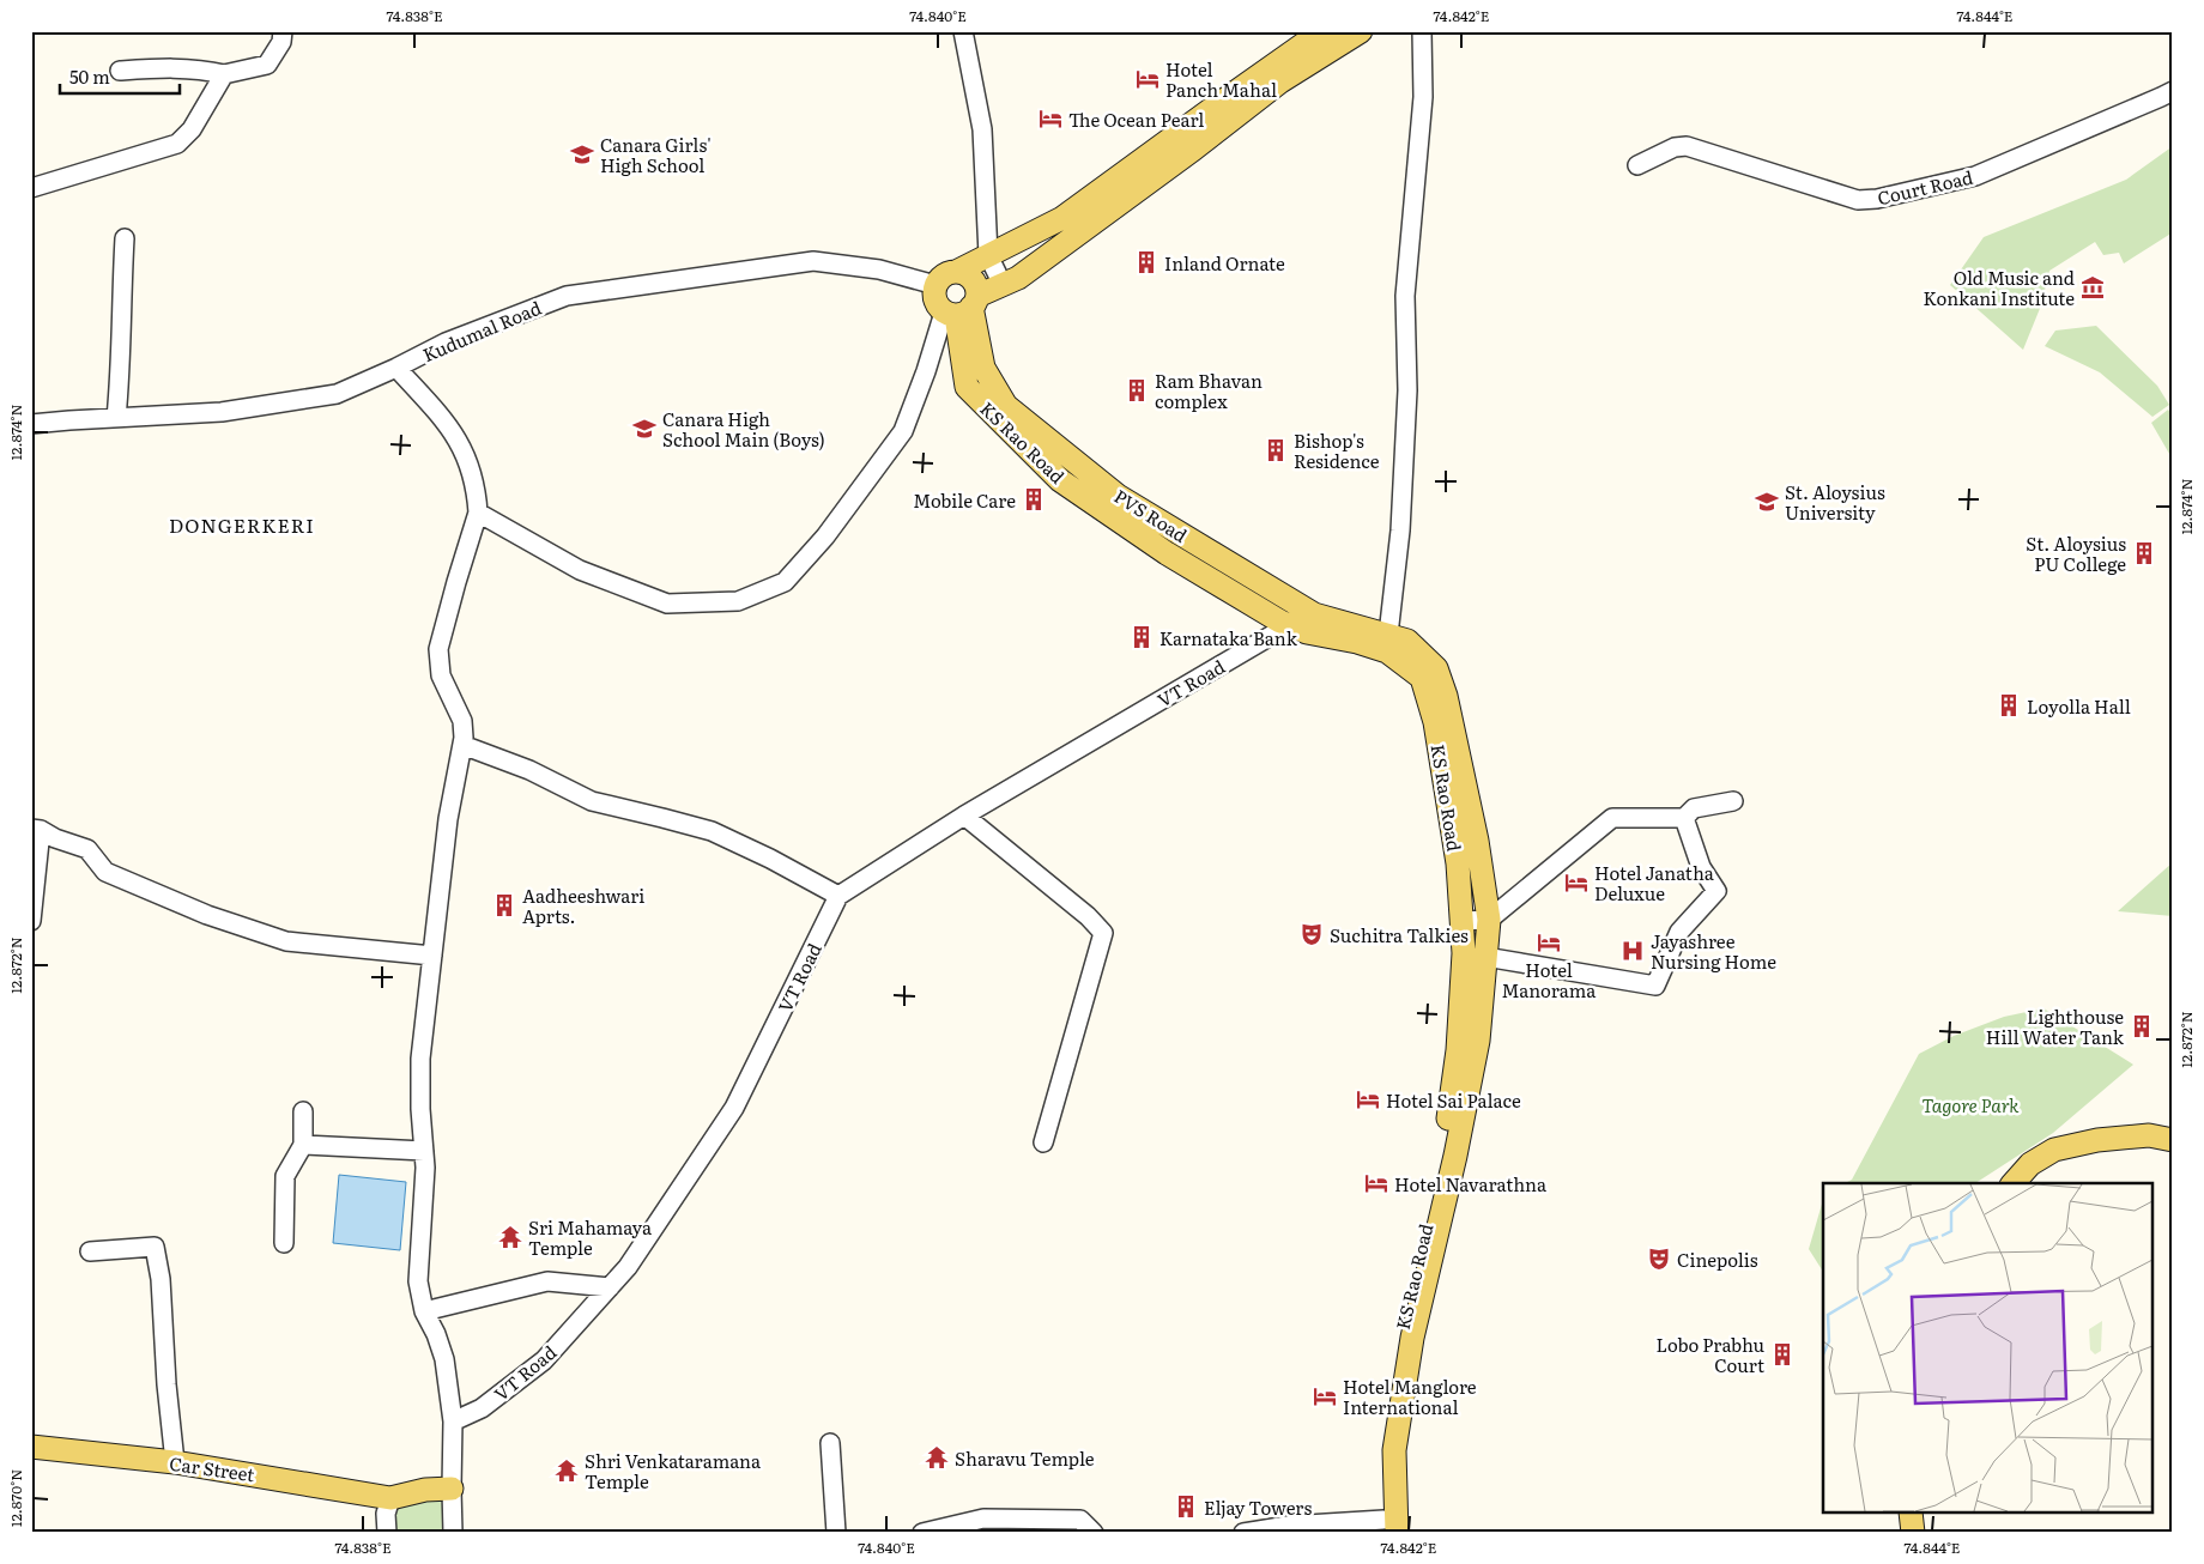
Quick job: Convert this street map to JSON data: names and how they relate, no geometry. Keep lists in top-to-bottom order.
{
  "streets": {
    "main road": ["KS Rao Road", "PVS Road", "Car Street"],
    "street": ["Court Road", "Kudumal Road", "VT Road"]
  },
  "crossings": [
    ["Kudumal Road", "KS Rao Road"],
    ["Kudumal Road", "PVS Road"],
    ["KS Rao Road", "PVS Road"],
    ["KS Rao Road", "VT Road"],
    ["PVS Road", "VT Road"]
  ],
  "districts": ["DONGERKERI"],
  "parks": ["Tagore Park"],
  "places": {
    "hotel": [
      "Hotel Panch Mahal",
      "The Ocean Pearl",
      "Hotel Janatha Deluxue",
      "Hotel Manorama",
      "Hotel Sai Palace",
      "Hotel Navarathna",
      "Hotel Manglore International"
    ],
    "school or university": ["Canara Girls' High School", "Canara High School Main (Boys)", "St. Aloysius University"],
    "building": [
      "Inland Ornate",
      "Ram Bhavan complex",
      "Bishop's Residence",
      "Mobile Care",
      "St. Aloysius PU College",
      "Karnataka Bank",
      "Loyolla Hall",
      "Aadheeshwari Aprts.",
      "Lighthouse Hill Water Tank",
      "Lobo Prabhu Court",
      "Eljay Towers"
    ],
    "museum": ["Old Music and Konkani Institute"],
    "theatre": ["Suchitra Talkies", "Cinepolis"],
    "hospital": ["Jayashree Nursing Home"],
    "temple": ["Sri Mahamaya Temple", "Sharavu Temple", "Shri Venkataramana Temple"]
  },
  "scale_bar": "50 m",
  "coordinates": [
    "74.838°E",
    "74.840°E",
    "74.842°E",
    "74.844°E",
    "12.874°N",
    "12.872°N",
    "12.870°N"
  ]
}
